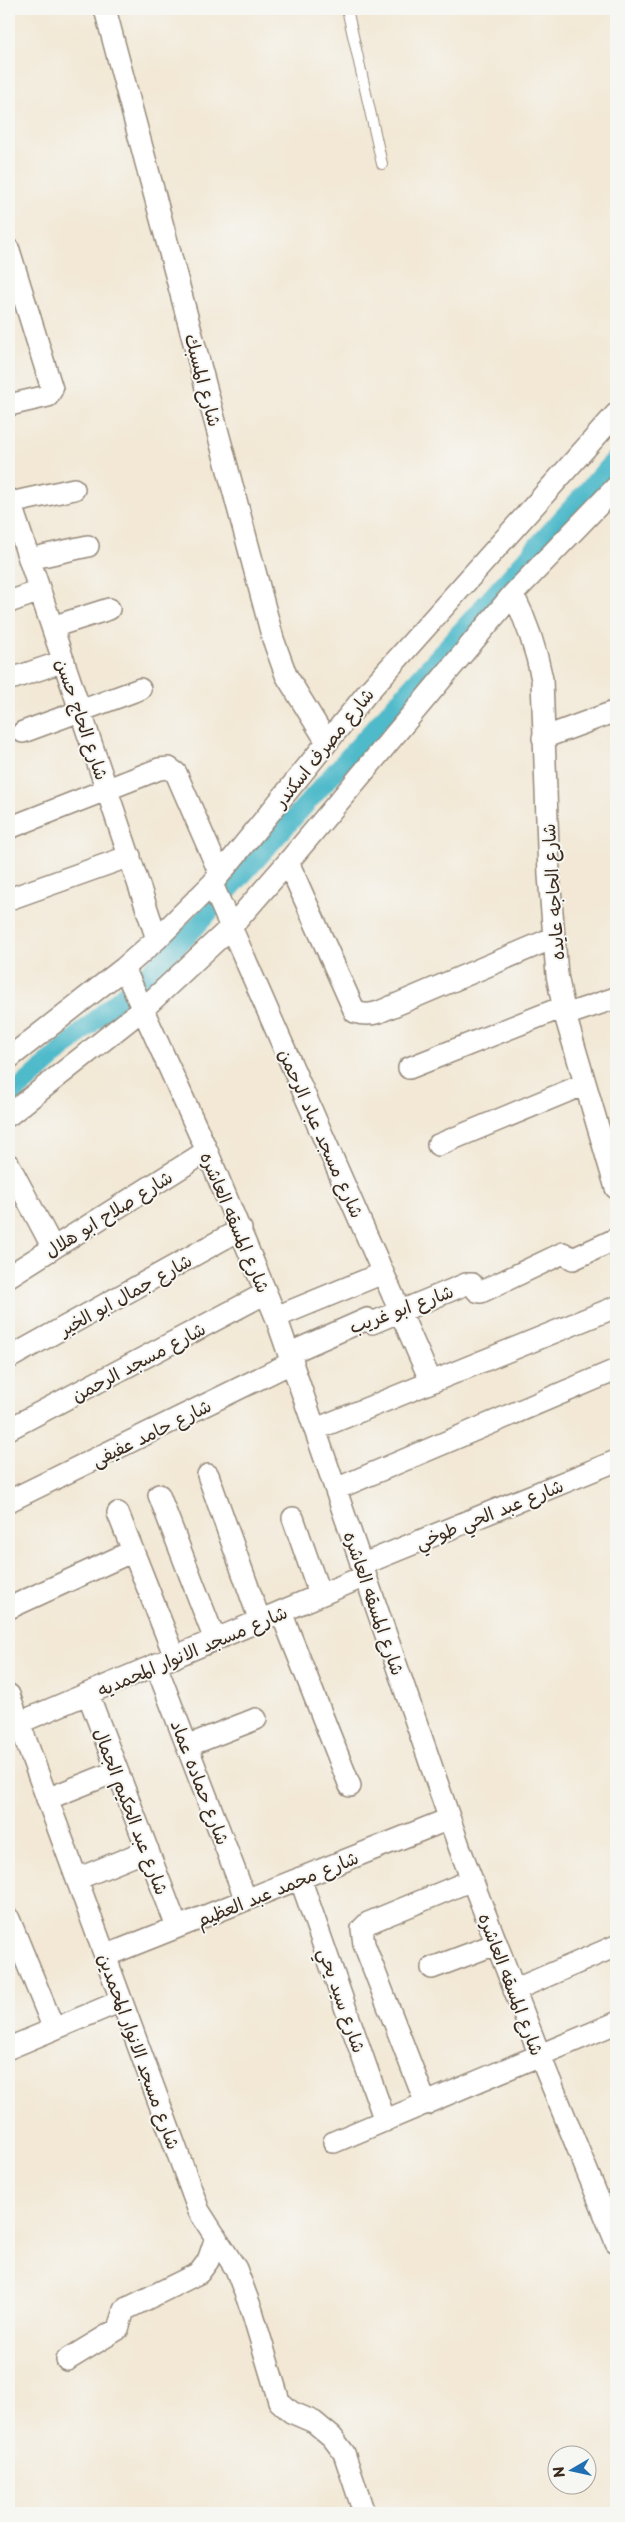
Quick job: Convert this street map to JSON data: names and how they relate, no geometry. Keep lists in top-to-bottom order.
{
  "streets": {
    "street": [
      "شارع المسبك",
      "شارع الحاج حسن",
      "شارع مصرف اسكندر",
      "شارع الحاجه عايده",
      "شارع مسجد عباد الرحمن",
      "شارع صلاح ابو هلال",
      "شارع المسقه العاشره",
      "شارع جمال ابو الخير",
      "شارع ابو غريب",
      "شارع مسجد الرحمن",
      "شارع حامد عفيفى",
      "شارع عبد الحي طوخي",
      "شارع مسجد الانوار المحمديه",
      "شارع حماده عماد",
      "شارع عبد الحكيم الجمال",
      "شارع محمد عبد العظيم",
      "شارع سيد يحي",
      "شارع مسجد الانوار المحمدين"
    ]
  },
  "crossings": [
    ["شارع المسبك", "شارع مصرف اسكندر"],
    ["شارع الحاج حسن", "شارع مصرف اسكندر"],
    ["شارع الحاج حسن", "شارع مسجد عباد الرحمن"],
    ["شارع مصرف اسكندر", "شارع مسجد عباد الرحمن"],
    ["شارع مصرف اسكندر", "شارع المسقه العاشره"],
    ["شارع مسجد عباد الرحمن", "شارع ابو غريب"],
    ["شارع صلاح ابو هلال", "شارع المسقه العاشره"],
    ["شارع المسقه العاشره", "شارع جمال ابو الخير"],
    ["شارع المسقه العاشره", "شارع ابو غريب"],
    ["شارع المسقه العاشره", "شارع مسجد الرحمن"],
    ["شارع المسقه العاشره", "شارع حامد عفيفى"],
    ["شارع المسقه العاشره", "شارع عبد الحي طوخي"],
    ["شارع المسقه العاشره", "شارع مسجد الانوار المحمديه"],
    ["شارع المسقه العاشره", "شارع محمد عبد العظيم"],
    ["شارع ابو غريب", "شارع حامد عفيفى"],
    ["شارع عبد الحي طوخي", "شارع مسجد الانوار المحمديه"],
    ["شارع مسجد الانوار المحمديه", "شارع حماده عماد"],
    ["شارع مسجد الانوار المحمديه", "شارع عبد الحكيم الجمال"],
    ["شارع مسجد الانوار المحمديه", "شارع مسجد الانوار المحمدين"],
    ["شارع حماده عماد", "شارع محمد عبد العظيم"],
    ["شارع عبد الحكيم الجمال", "شارع محمد عبد العظيم"],
    ["شارع محمد عبد العظيم", "شارع سيد يحي"],
    ["شارع محمد عبد العظيم", "شارع مسجد الانوار المحمدين"]
  ],
  "north": "left"
}
